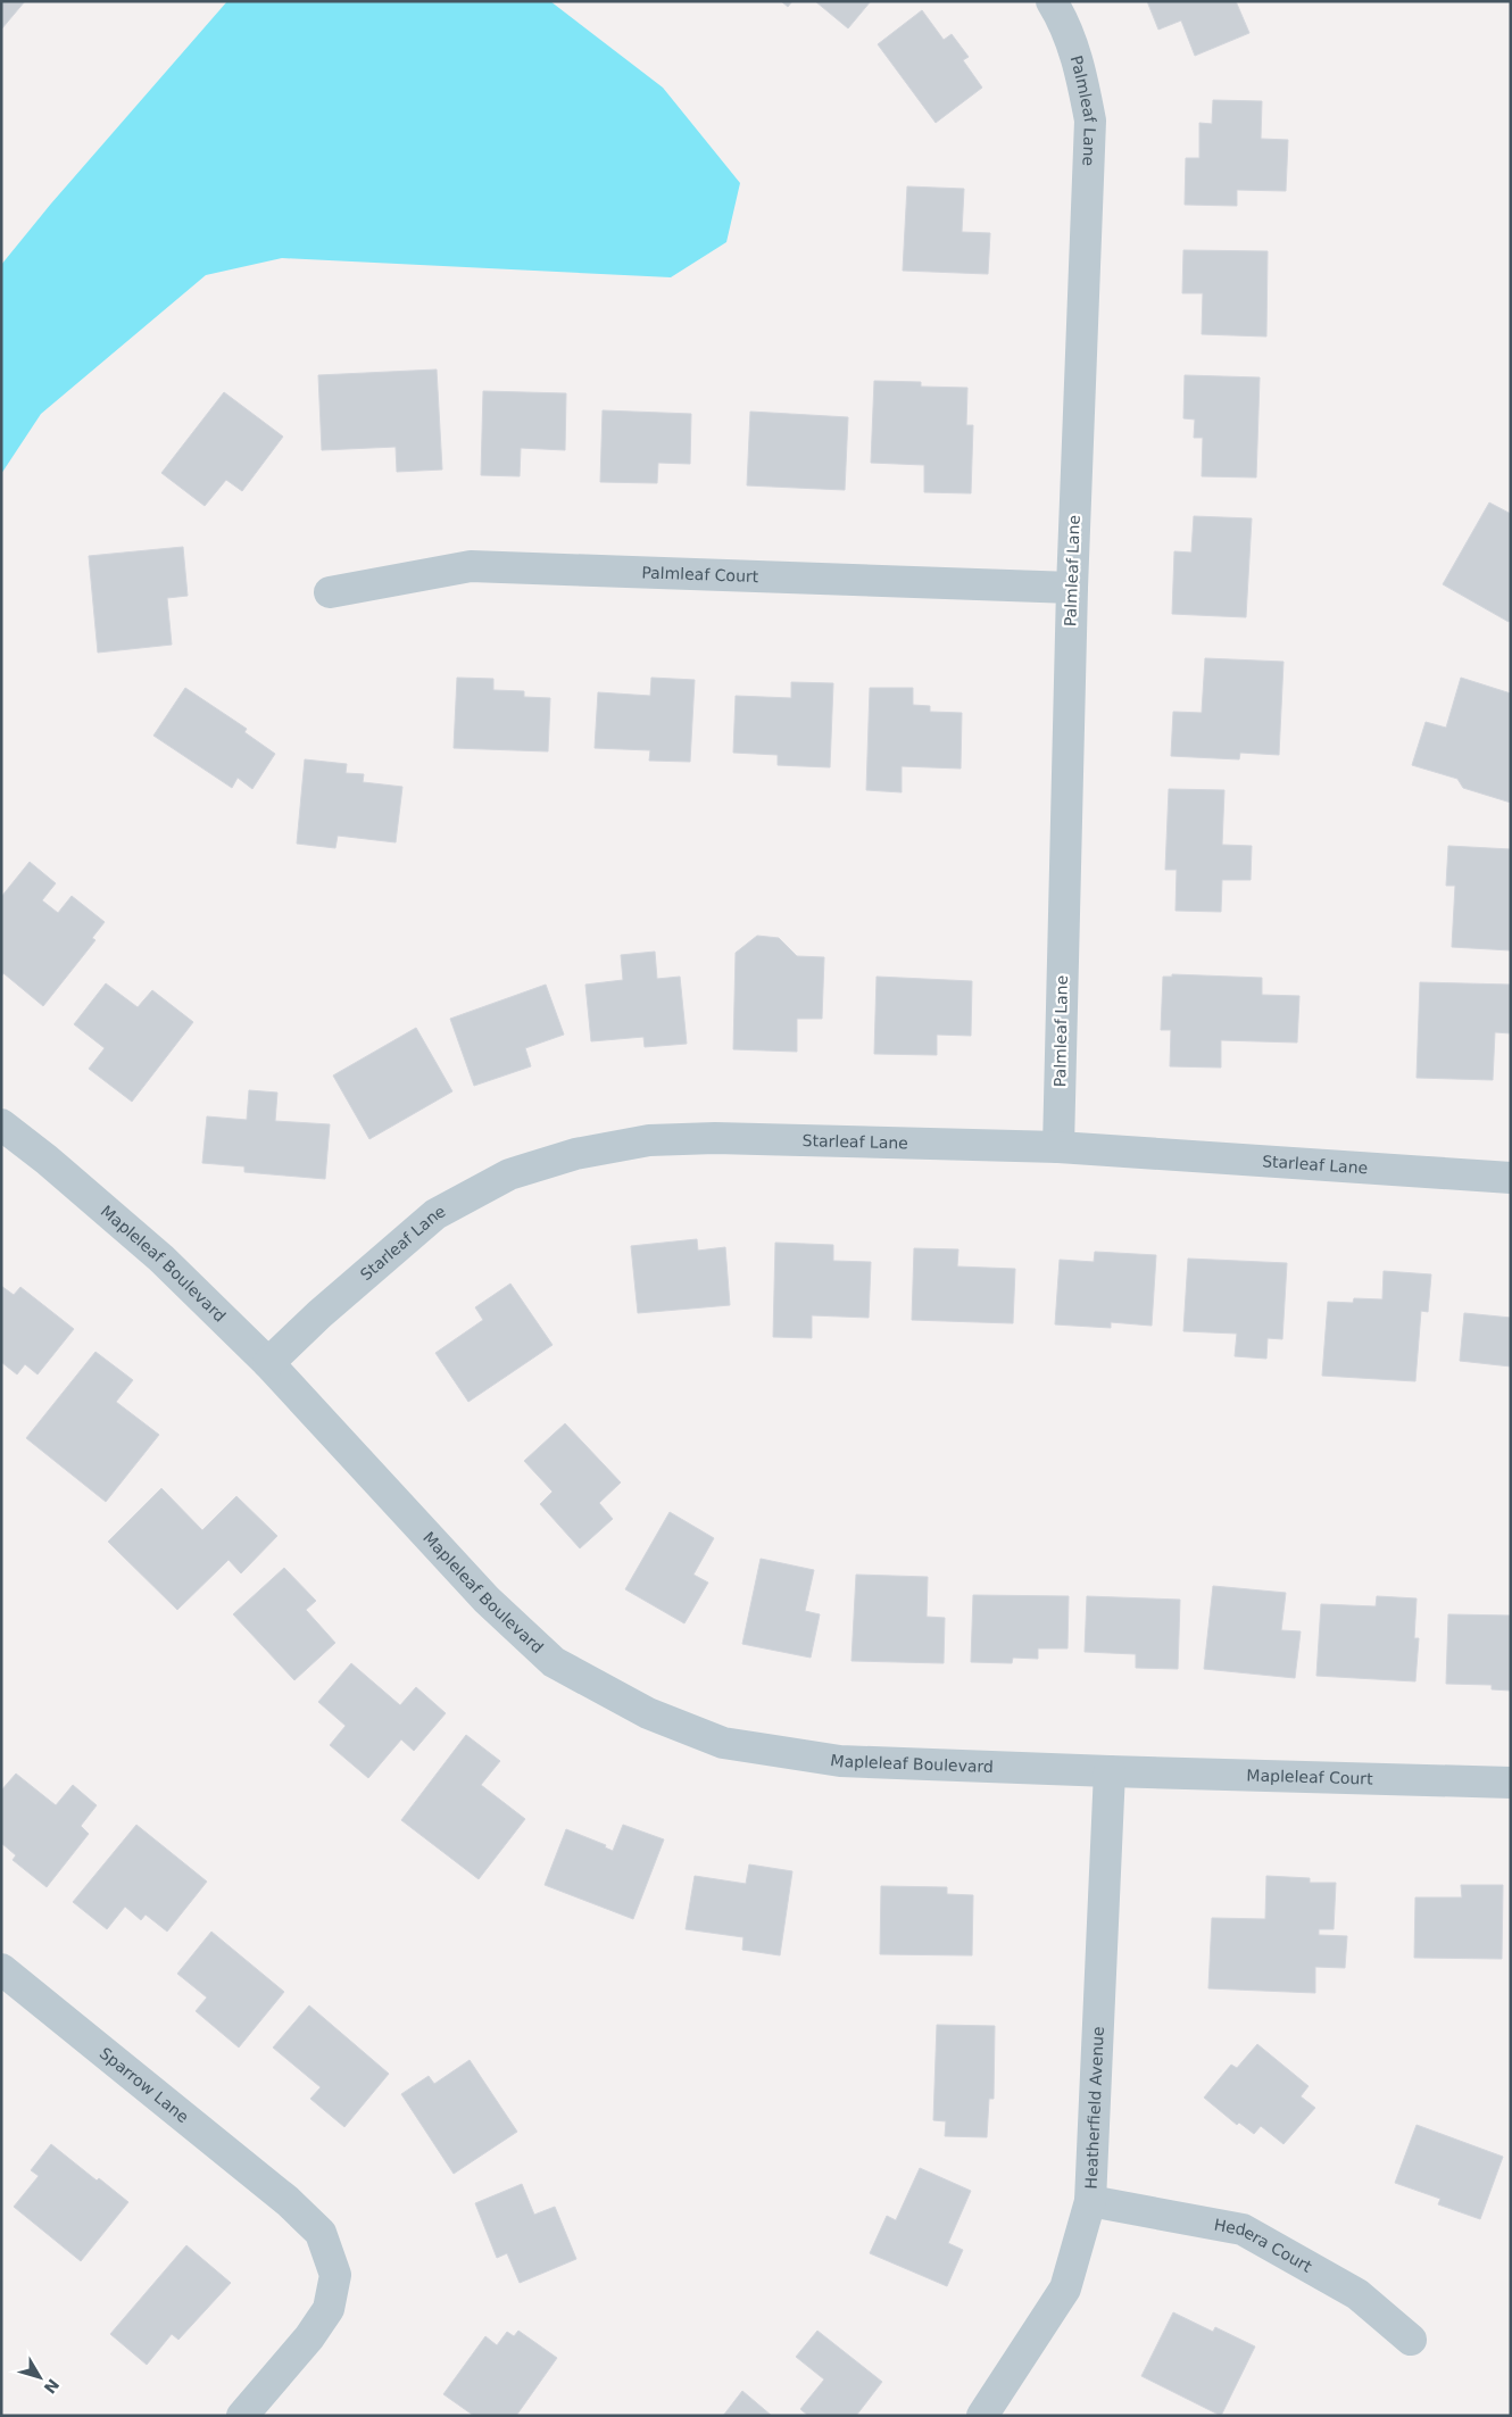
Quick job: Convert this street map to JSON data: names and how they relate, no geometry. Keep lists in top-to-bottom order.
{
  "streets": {
    "street": [
      "Palmleaf Lane",
      "Palmleaf Court",
      "Starleaf Lane",
      "Mapleleaf Boulevard",
      "Mapleleaf Court",
      "Sparrow Lane",
      "Heatherfield Avenue",
      "Hedera Court"
    ]
  },
  "crossings": [
    ["Palmleaf Lane", "Palmleaf Court"],
    ["Palmleaf Lane", "Starleaf Lane"],
    ["Starleaf Lane", "Mapleleaf Boulevard"],
    ["Mapleleaf Boulevard", "Mapleleaf Court"],
    ["Mapleleaf Boulevard", "Heatherfield Avenue"],
    ["Mapleleaf Court", "Heatherfield Avenue"],
    ["Heatherfield Avenue", "Hedera Court"]
  ],
  "north": "bottom right"
}
